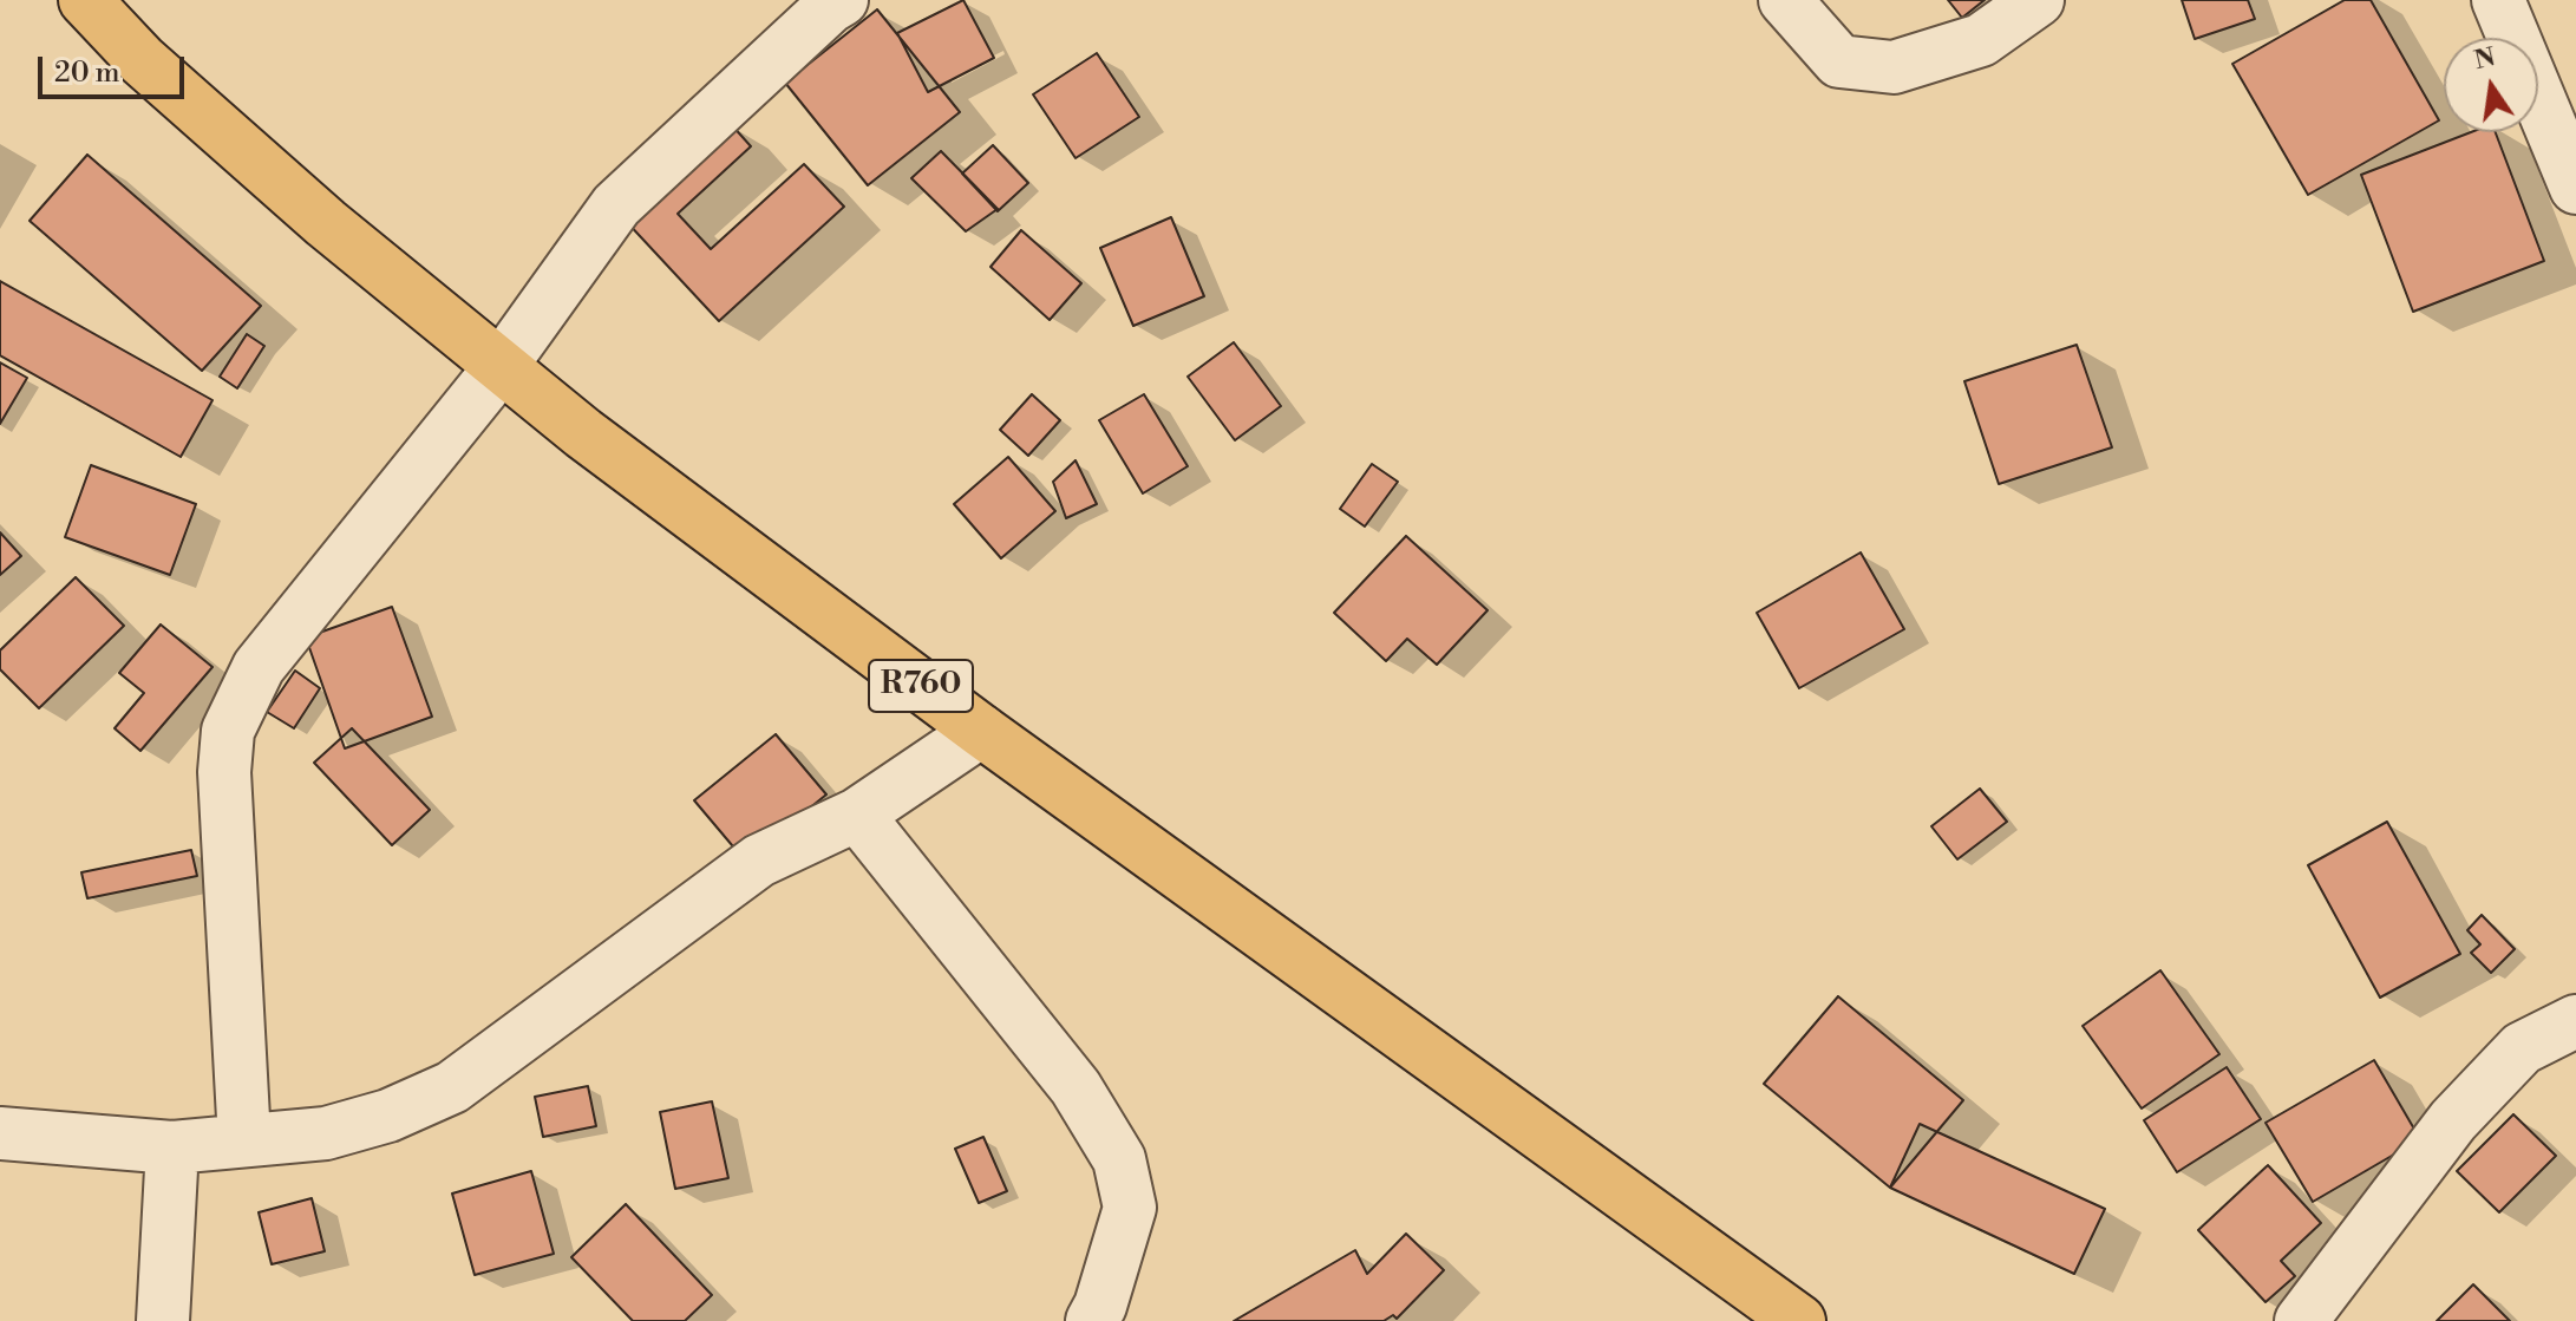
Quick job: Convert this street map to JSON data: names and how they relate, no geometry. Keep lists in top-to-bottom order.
{
  "streets": {
    "main road": ["R760"]
  },
  "scale_bar": "20 m",
  "north": "top"
}
